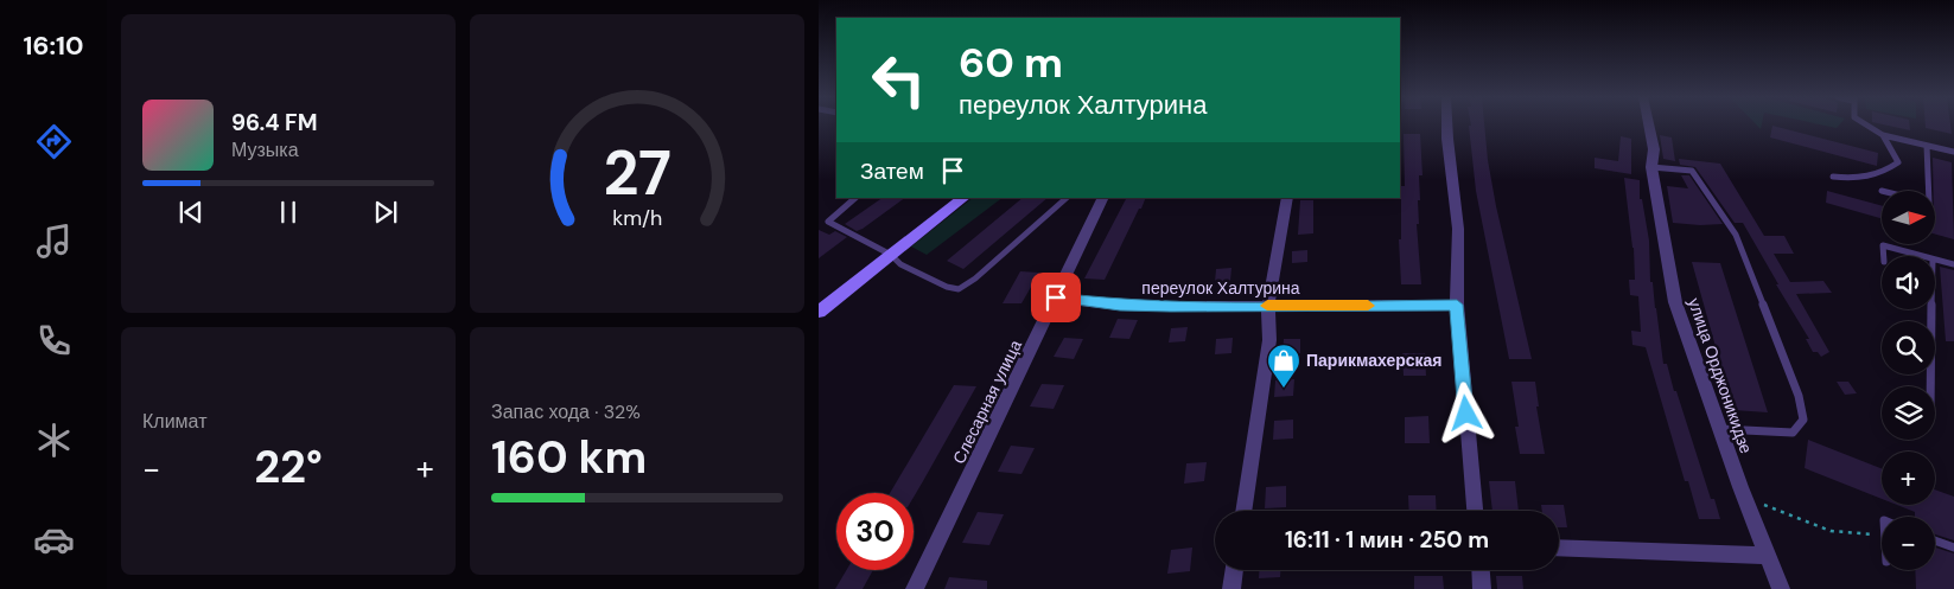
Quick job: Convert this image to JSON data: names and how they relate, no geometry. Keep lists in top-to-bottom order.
{
  "streets": {
    "street": ["переулок Халтурина", "улица Орджоникидзе", "Слесарная улица"]
  },
  "crossings": [
    ["переулок Халтурина", "Слесарная улица"]
  ],
  "places": {
    "shop": ["Парикмахерская"]
  },
  "north": "right",
  "page": {
    "tabs": "16:10",
    "turn": ["60 m", "переулок Халтурина"],
    "song": ["96.4 FM", "Музыка"],
    "then": "Затем",
    "map_buttons": ["+", "−"],
    "tile": [
      "Климат",
      ["Запас хода · 32%", "160 km"]
    ],
    "heat": ["−", "22°", "+"],
    "limit": "30",
    "trip": "16:11 · 1 мин · 250 m",
    "gauge": ["27", "km/h"]
  }
}
